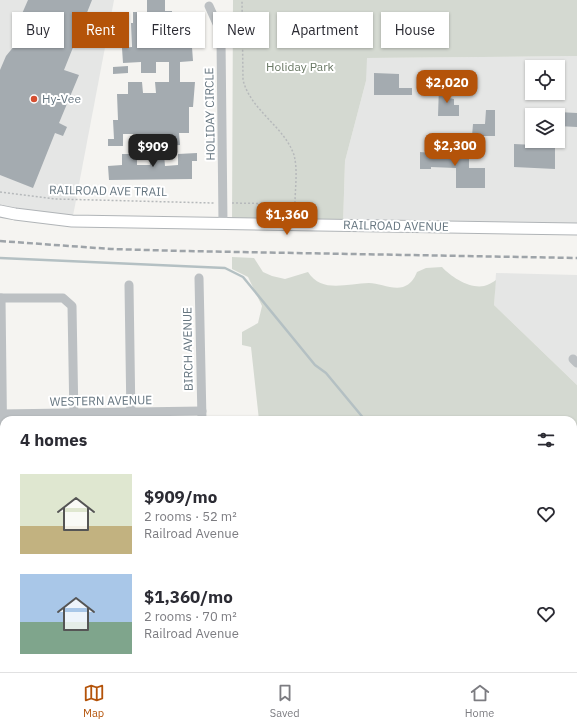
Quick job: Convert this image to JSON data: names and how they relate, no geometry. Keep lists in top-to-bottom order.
{
  "streets": {
    "main road": ["RAILROAD AVENUE"],
    "street": ["HOLIDAY CIRCLE", "BIRCH AVENUE", "WESTERN AVENUE"],
    "path": ["RAILROAD AVE TRAIL"]
  },
  "crossings": [
    ["HOLIDAY CIRCLE", "RAILROAD AVENUE"],
    ["BIRCH AVENUE", "WESTERN AVENUE"]
  ],
  "parks": ["Holiday Park"],
  "places": ["Hy-Vee"],
  "page": {
    "chip": [
      "Buy",
      "Rent",
      "Filters",
      "New",
      "Apartment",
      "House"
    ],
    "price": [
      "$2,020",
      "$2,300",
      "$909",
      "$1,360"
    ],
    "heading": "4 homes",
    "list": [
      {
        "name": "$909/mo",
        "note": "2 rooms · 52 m² · Railroad Avenue"
      },
      {
        "name": "$1,360/mo",
        "note": "2 rooms · 70 m² · Railroad Avenue"
      }
    ],
    "tabs": ["Map", "Saved", "Home"]
  }
}
